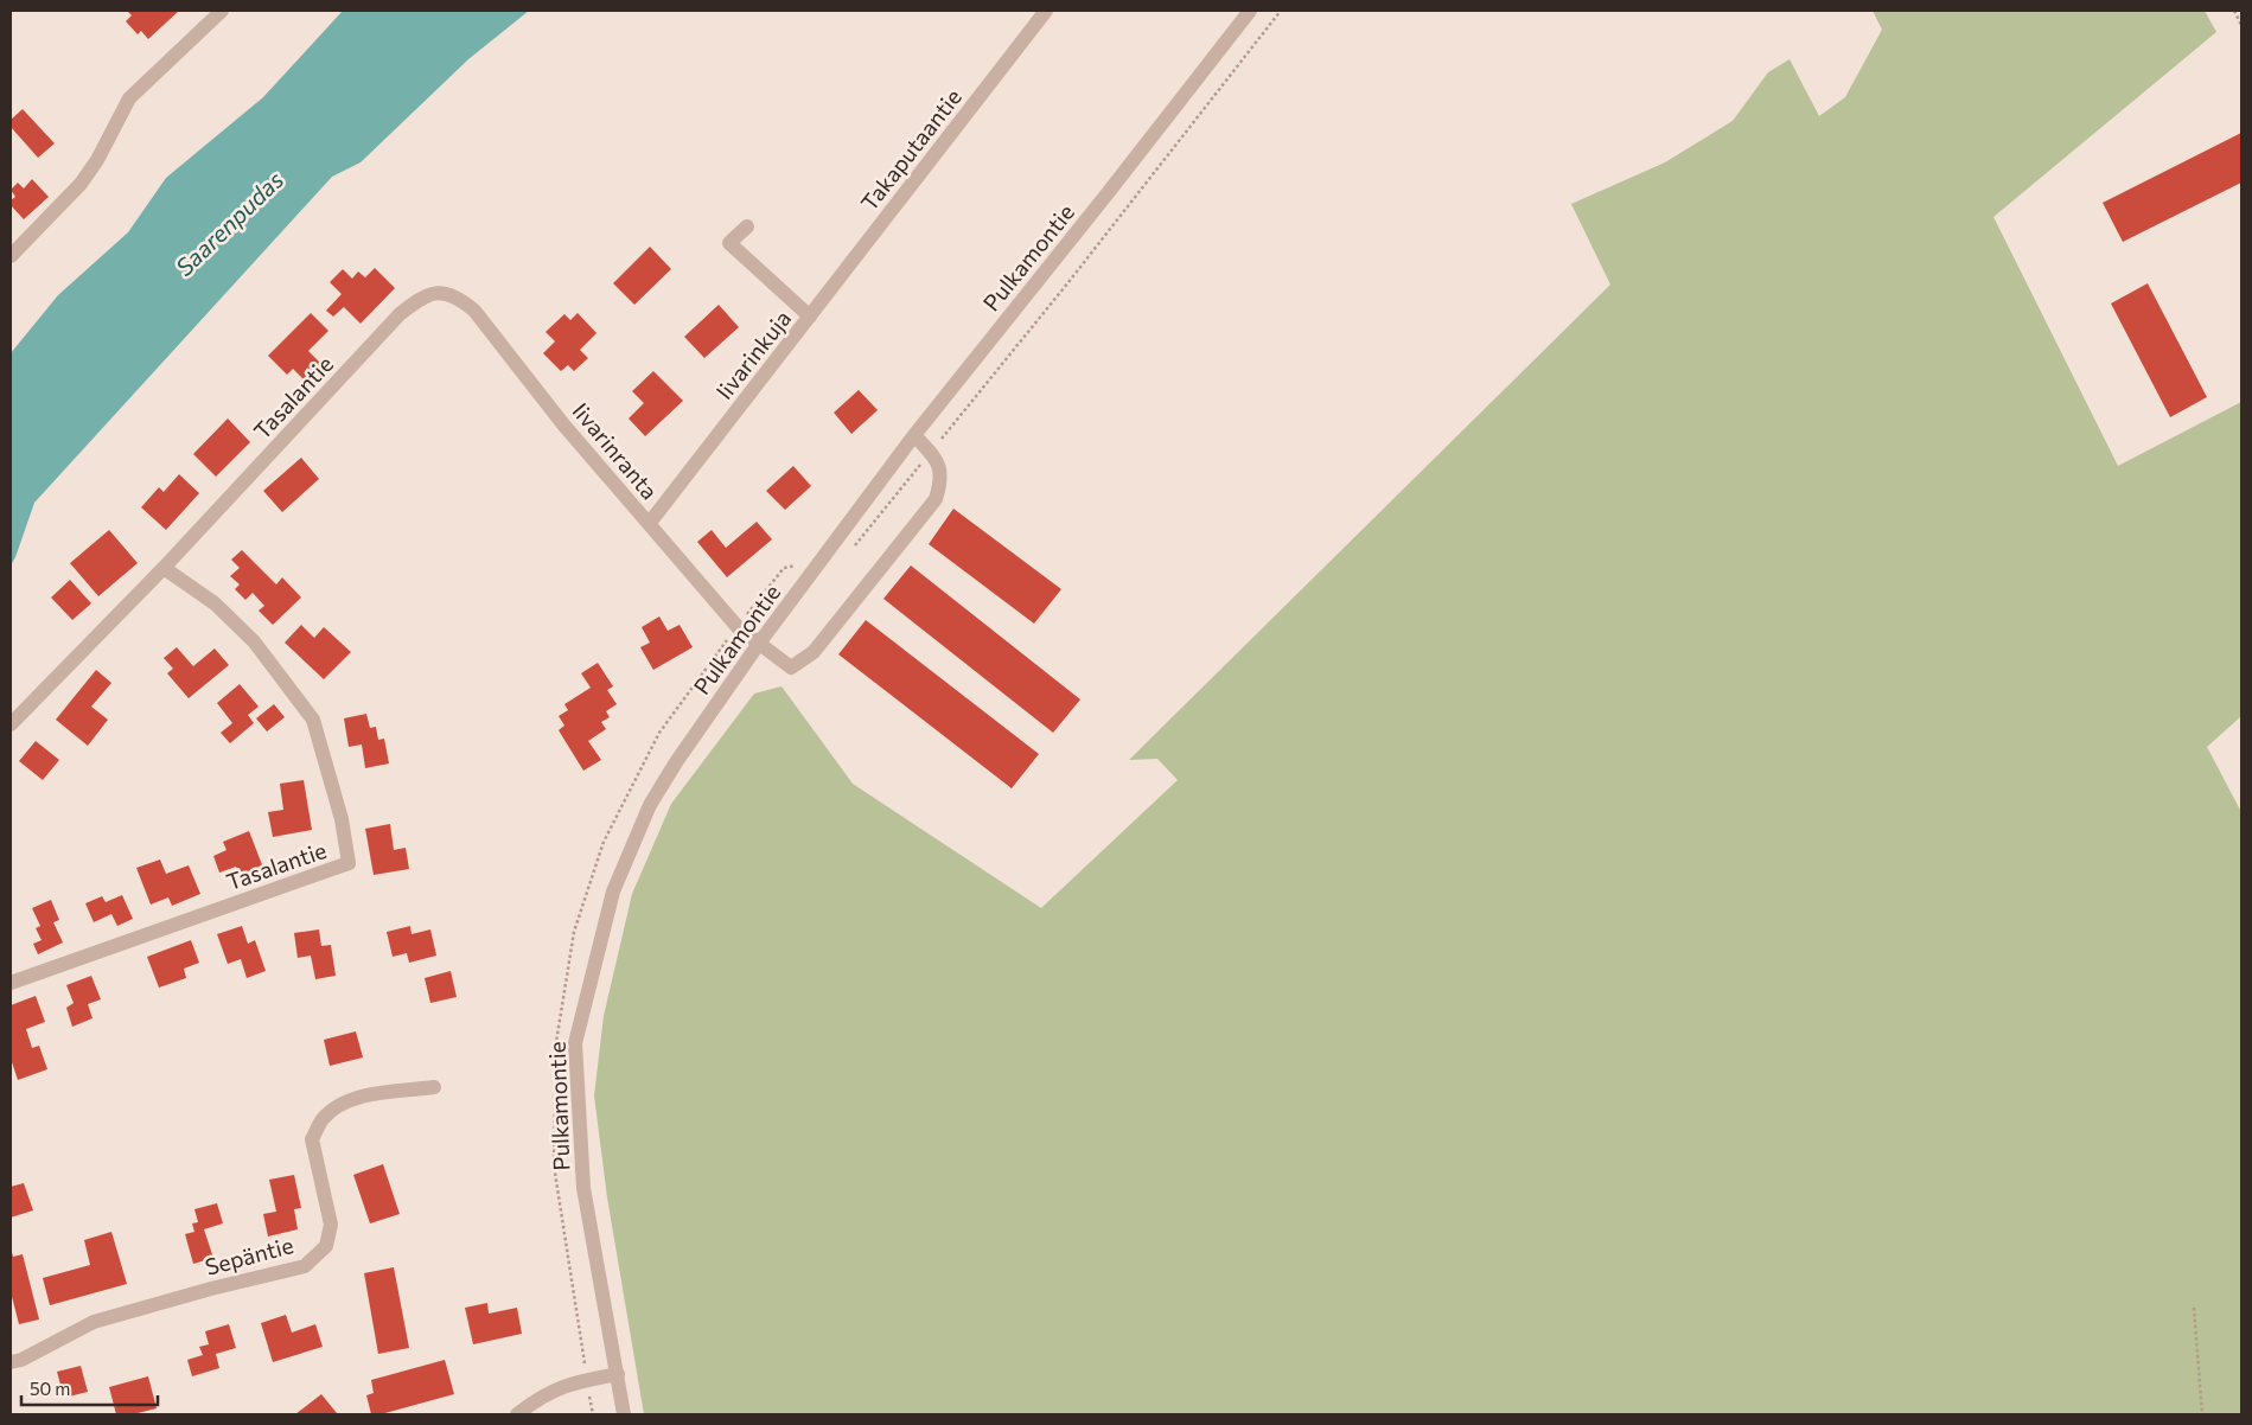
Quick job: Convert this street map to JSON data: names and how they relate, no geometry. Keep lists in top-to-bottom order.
{
  "streets": {
    "street": [
      "Takaputaantie",
      "Pulkamontie",
      "Iivarinkuja",
      "Tasalantie",
      "Iivarinranta",
      "Sepäntie"
    ]
  },
  "crossings": [
    ["Takaputaantie", "Iivarinkuja"],
    ["Pulkamontie", "Iivarinranta"],
    ["Iivarinkuja", "Iivarinranta"],
    ["Tasalantie", "Iivarinranta"]
  ],
  "water": ["Saarenpudas"],
  "scale_bar": "50 m"
}
